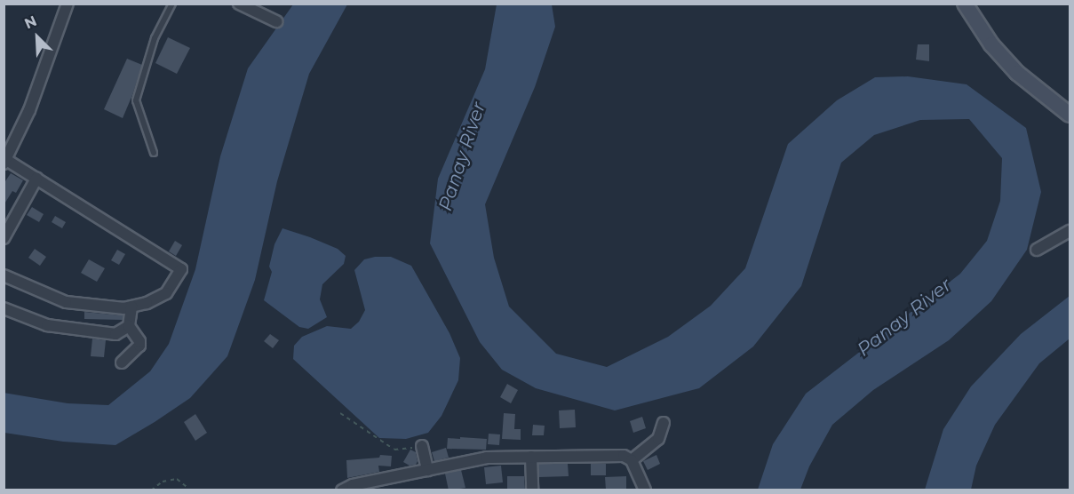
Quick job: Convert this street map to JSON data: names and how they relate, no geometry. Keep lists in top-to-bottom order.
{
  "water": ["Panay River"],
  "north": "top left"
}
